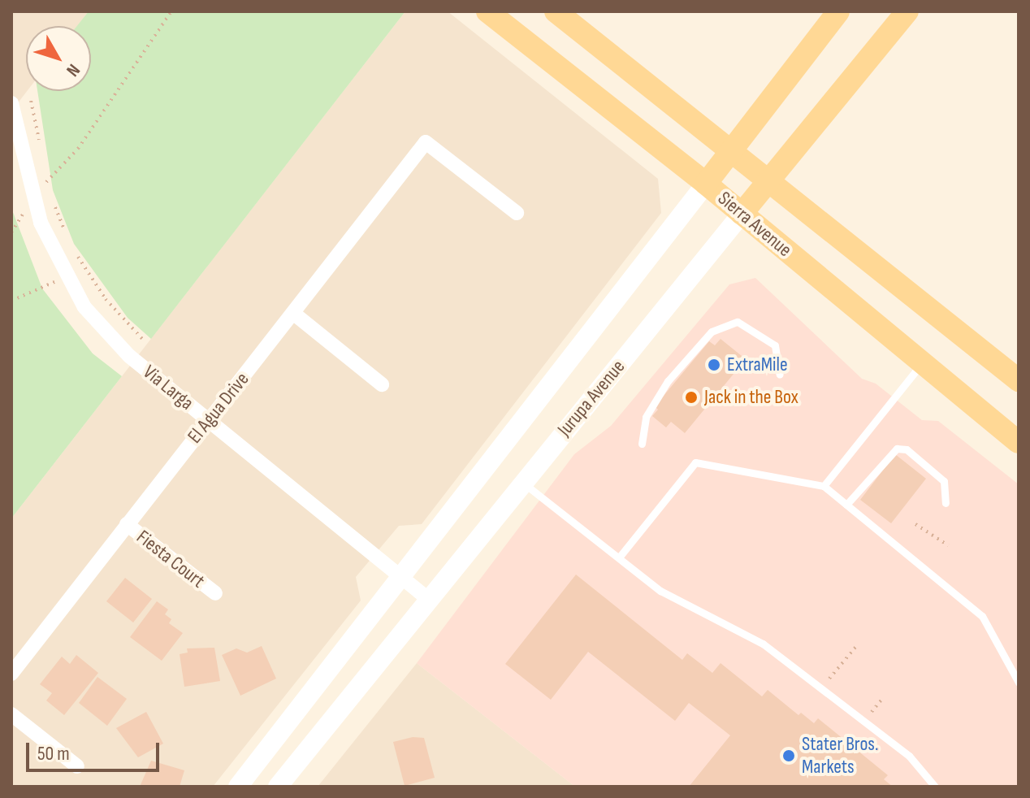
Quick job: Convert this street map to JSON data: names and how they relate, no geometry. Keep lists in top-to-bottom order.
{
  "streets": {
    "main road": ["Sierra Avenue", "Jurupa Avenue"],
    "street": ["Via Larga", "El Agua Drive", "Fiesta Court"]
  },
  "crossings": [
    ["Sierra Avenue", "Jurupa Avenue"],
    ["Via Larga", "Jurupa Avenue"],
    ["Via Larga", "El Agua Drive"],
    ["El Agua Drive", "Fiesta Court"]
  ],
  "places": ["ExtraMile", "Jack in the Box", "Stater Bros. Markets"],
  "scale_bar": "50 m",
  "north": "bottom right"
}
